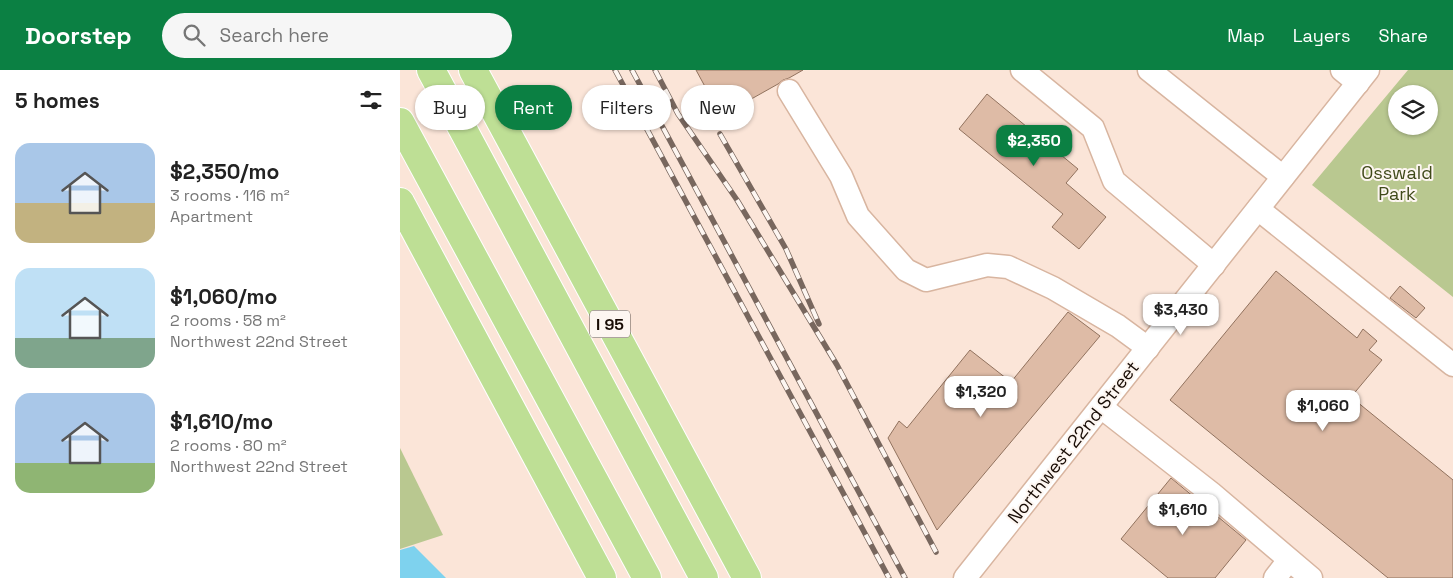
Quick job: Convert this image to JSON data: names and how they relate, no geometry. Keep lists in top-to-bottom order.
{
  "streets": {
    "highway": ["I 95"],
    "street": ["Northwest 22nd Street"]
  },
  "parks": ["Osswald Park"],
  "page": {
    "header": "Doorstep",
    "search": "Search here",
    "nav": ["Map", "Layers", "Share"],
    "heading": "5 homes",
    "chip": [
      "Buy",
      "Rent",
      "Filters",
      "New"
    ],
    "price": [
      "$2,350",
      "$3,430",
      "$1,320",
      "$1,060",
      "$1,610"
    ],
    "list": [
      {
        "name": "$2,350/mo",
        "note": "3 rooms · 116 m² · Apartment"
      },
      {
        "name": "$1,060/mo",
        "note": "2 rooms · 58 m² · Northwest 22nd Street"
      },
      {
        "name": "$1,610/mo",
        "note": "2 rooms · 80 m² · Northwest 22nd Street"
      }
    ]
  }
}
